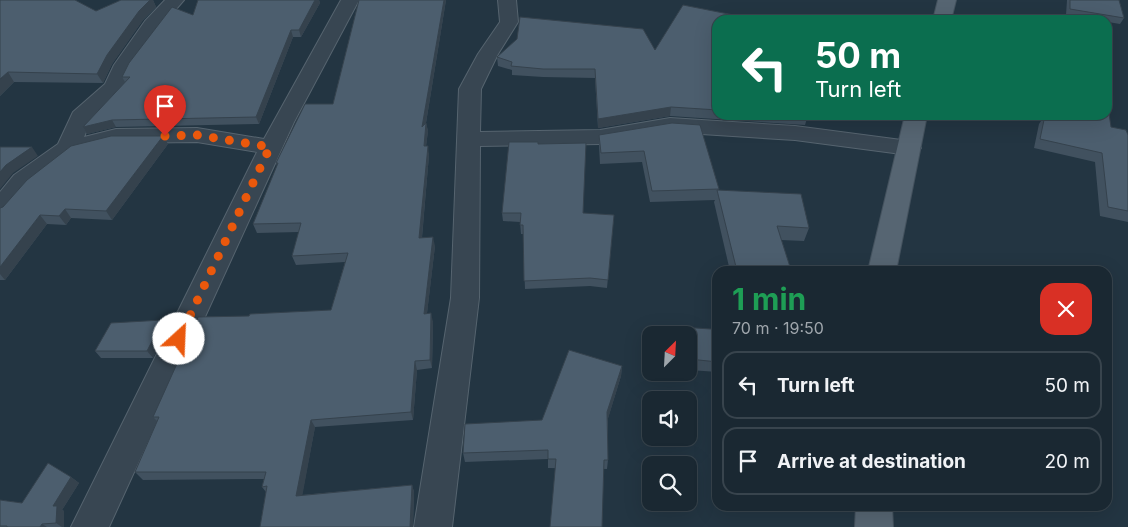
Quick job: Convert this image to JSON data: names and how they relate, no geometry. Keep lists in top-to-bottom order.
{
  "north": "top right",
  "page": {
    "turn": ["50 m", "Turn left"],
    "heading": ["1 min", "70 m · 19:50"],
    "list": [
      {
        "name": "Turn left",
        "value": "50 m"
      },
      {
        "name": "Arrive at destination",
        "value": "20 m"
      }
    ]
  }
}
